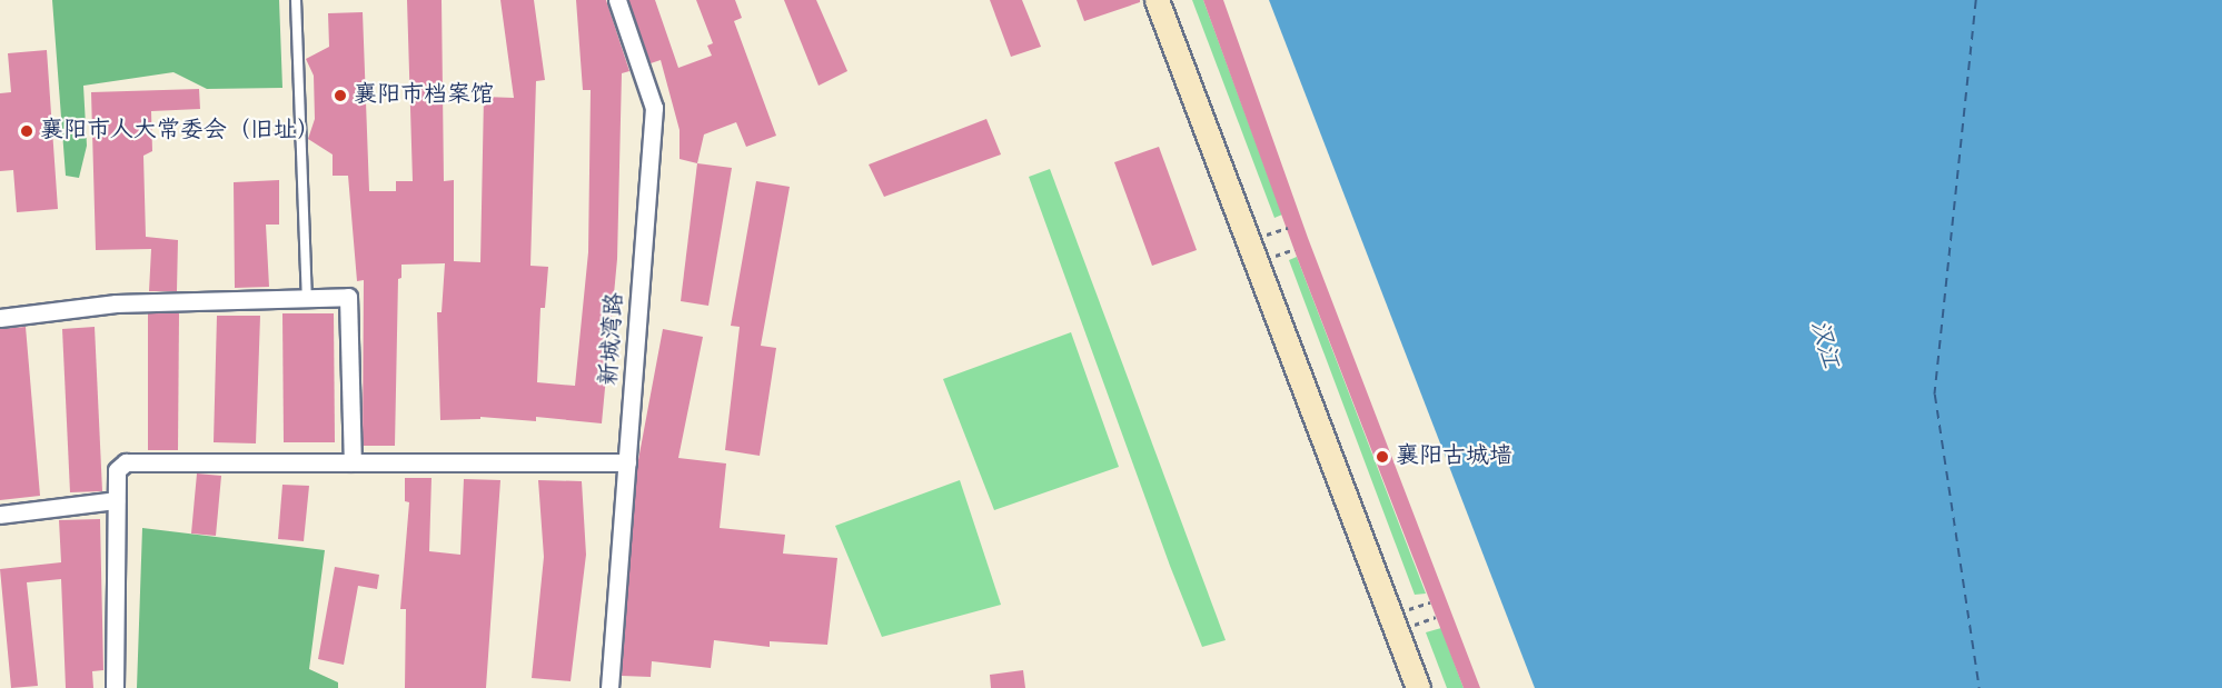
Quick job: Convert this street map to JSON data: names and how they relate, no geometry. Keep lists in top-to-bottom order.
{
  "streets": {
    "street": ["新城湾路"]
  },
  "water": ["汉江"],
  "places": ["襄阳市档案馆", "襄阳市人大常委会（旧址）", "襄阳古城墙"]
}
